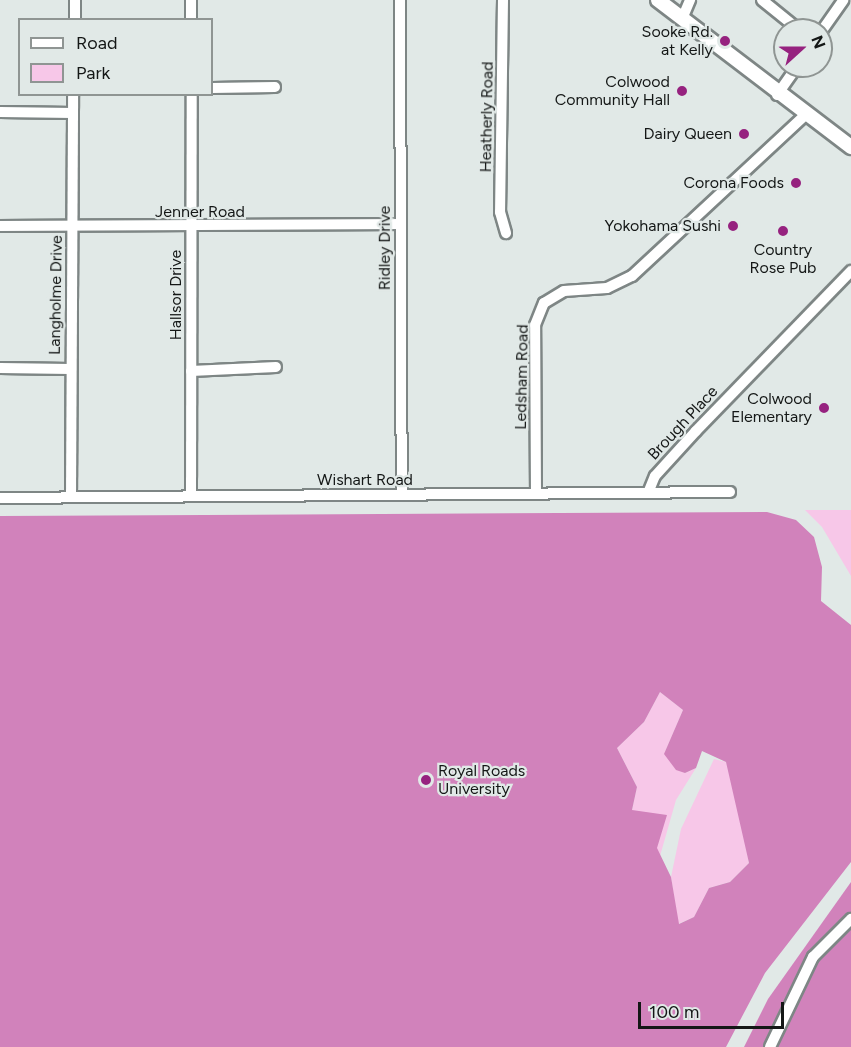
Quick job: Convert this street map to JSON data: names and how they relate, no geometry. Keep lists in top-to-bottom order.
{
  "streets": {
    "street": [
      "Heatherly Road",
      "Jenner Road",
      "Ridley Drive",
      "Langholme Drive",
      "Hallsor Drive",
      "Ledsham Road",
      "Brough Place",
      "Wishart Road"
    ]
  },
  "crossings": [
    ["Jenner Road", "Ridley Drive"],
    ["Jenner Road", "Langholme Drive"],
    ["Jenner Road", "Hallsor Drive"],
    ["Ridley Drive", "Wishart Road"],
    ["Langholme Drive", "Wishart Road"],
    ["Hallsor Drive", "Wishart Road"],
    ["Ledsham Road", "Wishart Road"],
    ["Brough Place", "Wishart Road"]
  ],
  "places": [
    "Sooke Rd. at Kelly",
    "Colwood Community Hall",
    "Dairy Queen",
    "Corona Foods",
    "Yokohama Sushi",
    "Country Rose Pub",
    "Colwood Elementary",
    "Royal Roads University"
  ],
  "legend": ["Road", "Park"],
  "scale_bar": "100 m",
  "north": "right"
}
